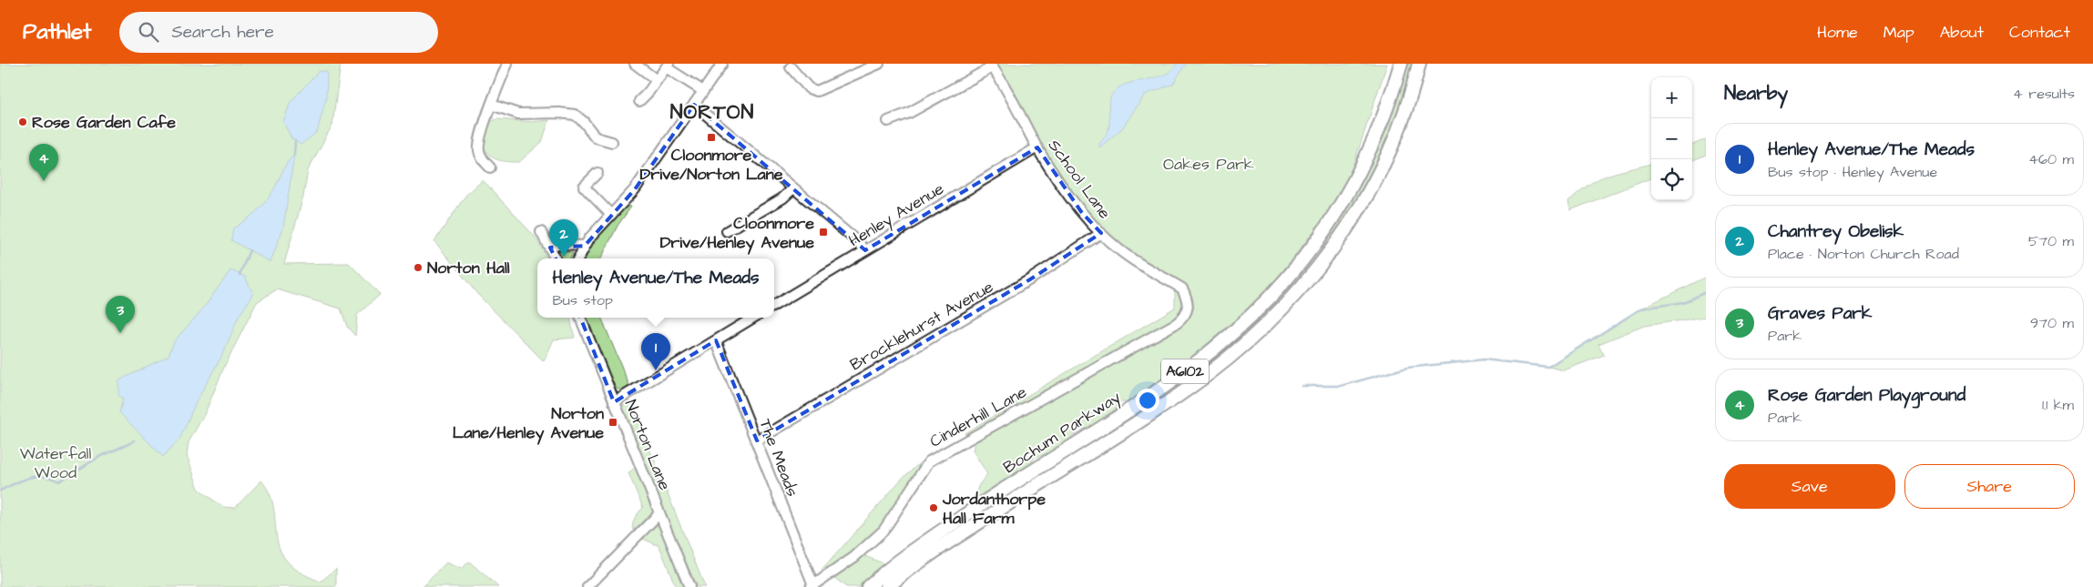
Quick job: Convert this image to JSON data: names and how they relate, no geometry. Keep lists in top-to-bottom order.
{
  "streets": {
    "highway": ["A6102", "Bochum Parkway"],
    "street": [
      "School Lane",
      "Henley Avenue",
      "Brocklehurst Avenue",
      "Cinderhill Lane",
      "Norton Lane",
      "The Meads"
    ]
  },
  "crossings": [
    ["School Lane", "Henley Avenue"],
    ["School Lane", "Brocklehurst Avenue"],
    ["School Lane", "Cinderhill Lane"],
    ["Brocklehurst Avenue", "The Meads"],
    ["Cinderhill Lane", "The Meads"]
  ],
  "districts": ["NORTON"],
  "parks": ["Oakes Park", "Waterfall Wood"],
  "places": {
    "other": ["Rose Garden Cafe", "Norton Hall", "Jordanthorpe Hall Farm"],
    "transit": ["Cloonmore Drive/Norton Lane", "Cloonmore Drive/Henley Avenue", "Norton Lane/Henley Avenue"]
  },
  "page": {
    "header": "Pathlet",
    "search": "Search here",
    "nav": [
      "Home",
      "Map",
      "About",
      "Contact"
    ],
    "heading": ["Nearby", "4 results"],
    "map_buttons": ["+", "−"],
    "list": [
      {
        "mark": "1",
        "name": "Henley Avenue/The Meads",
        "note": "Bus stop · Henley Avenue",
        "value": "460 m"
      },
      {
        "mark": "2",
        "name": "Chantrey Obelisk",
        "note": "Place · Norton Church Road",
        "value": "570 m"
      },
      {
        "mark": "3",
        "name": "Graves Park",
        "note": "Park",
        "value": "970 m"
      },
      {
        "mark": "4",
        "name": "Rose Garden Playground",
        "note": "Park",
        "value": "1.1 km"
      }
    ],
    "pins": [
      "4",
      "2",
      "3",
      "1"
    ],
    "popup": ["Henley Avenue/The Meads", "Bus stop"],
    "buttons": ["Save", "Share"]
  }
}
